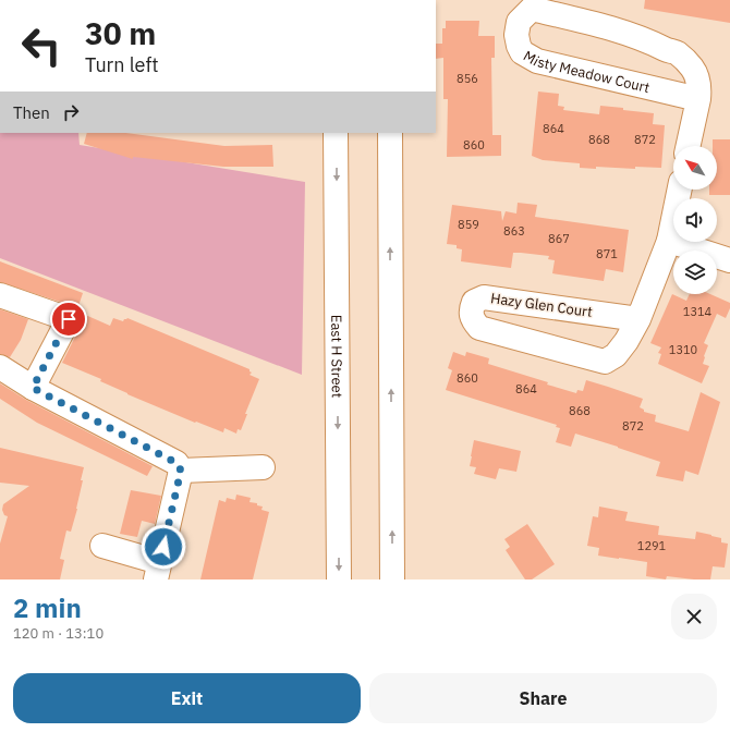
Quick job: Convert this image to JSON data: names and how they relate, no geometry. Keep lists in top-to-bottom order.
{
  "streets": {
    "street": ["Misty Meadow Court", "Hazy Glen Court", "East H Street"]
  },
  "house_numbers": [
    "856",
    "864",
    "868",
    "872",
    "860",
    "859",
    "863",
    "867",
    "871",
    "1314",
    "1310",
    "860",
    "864",
    "868",
    "872",
    "1291"
  ],
  "north": "top left",
  "page": {
    "turn": ["30 m", "Turn left"],
    "then": "Then",
    "heading": ["2 min", "120 m · 13:10"],
    "buttons": ["Exit", "Share"]
  }
}
